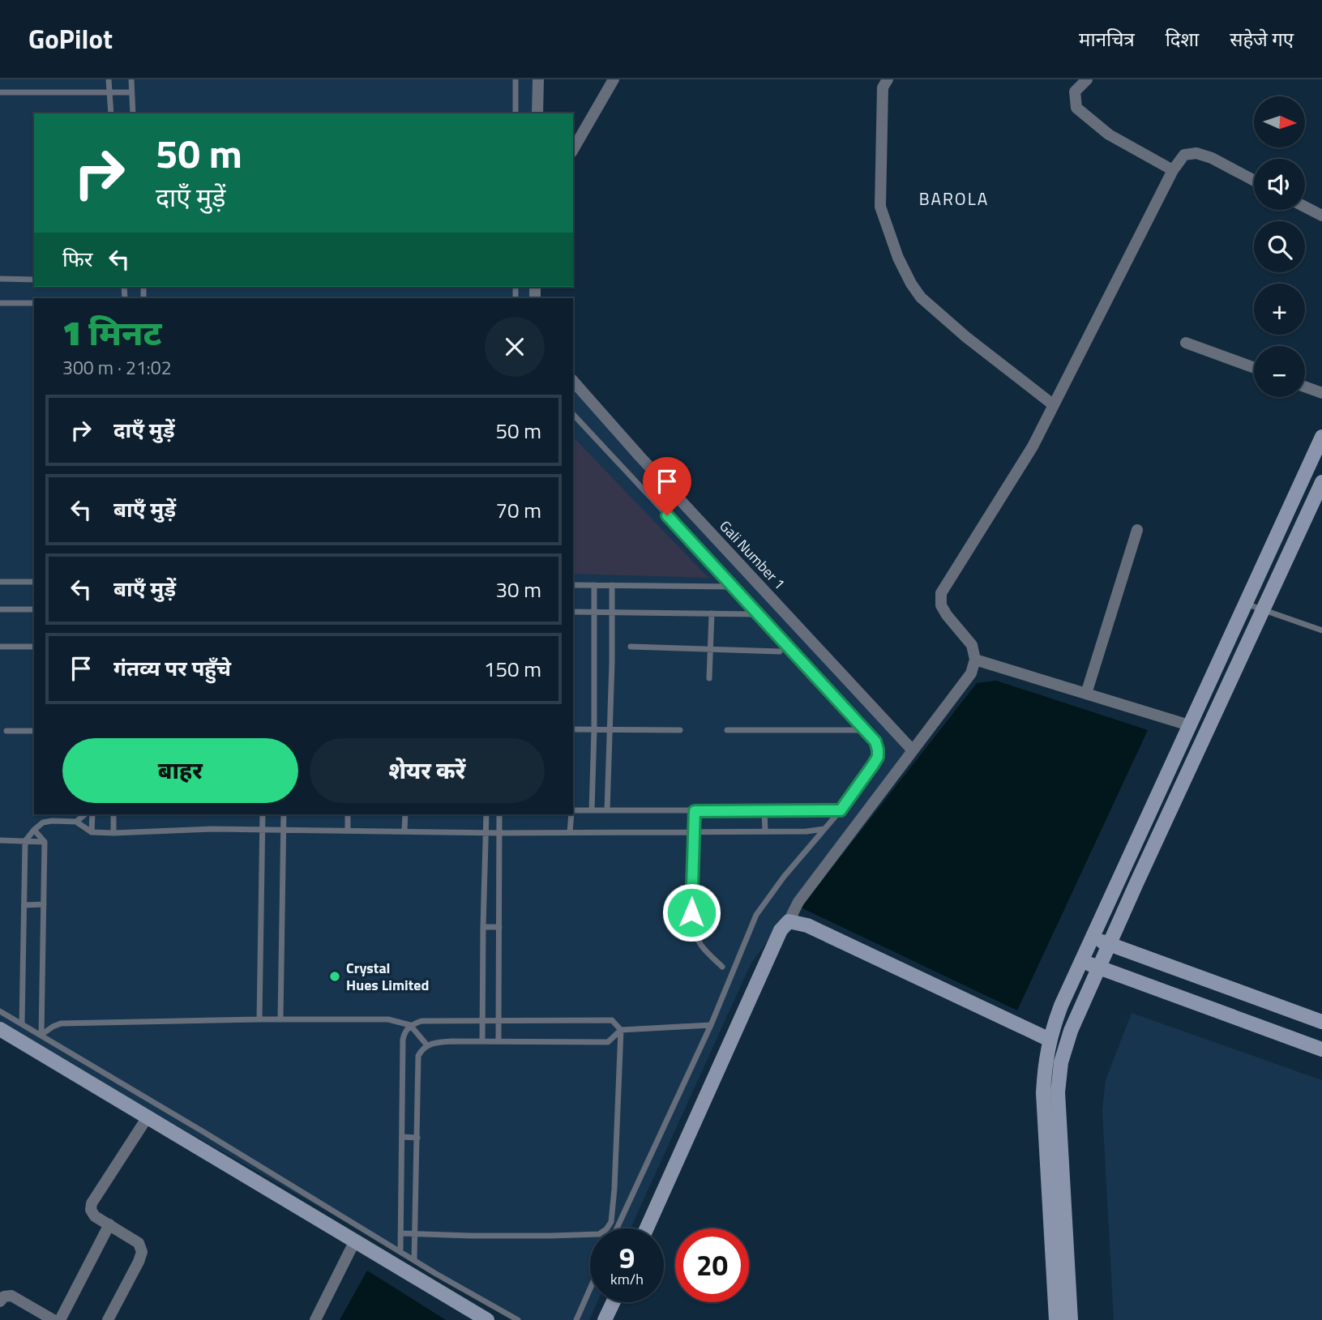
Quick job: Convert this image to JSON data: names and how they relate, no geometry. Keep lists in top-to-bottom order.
{
  "streets": {
    "street": ["Gali Number 1"]
  },
  "districts": ["BAROLA"],
  "places": ["Crystal Hues Limited"],
  "north": "right",
  "page": {
    "header": "GoPilot",
    "nav": ["मानचित्र", "दिशा", "सहेजे गए"],
    "map_buttons": ["+", "−"],
    "turn": ["50 m", "दाएँ मुड़ें"],
    "then": "फिर",
    "heading": ["1 मिनट", "300 m · 21:02"],
    "list": [
      {
        "name": "दाएँ मुड़ें",
        "value": "50 m"
      },
      {
        "name": "बाएँ मुड़ें",
        "value": "70 m"
      },
      {
        "name": "बाएँ मुड़ें",
        "value": "30 m"
      },
      {
        "name": "गंतव्य पर पहुँचे",
        "value": "150 m"
      }
    ],
    "buttons": ["बाहर", "शेयर करें"],
    "speed": "9 km/h",
    "limit": "20"
  }
}
